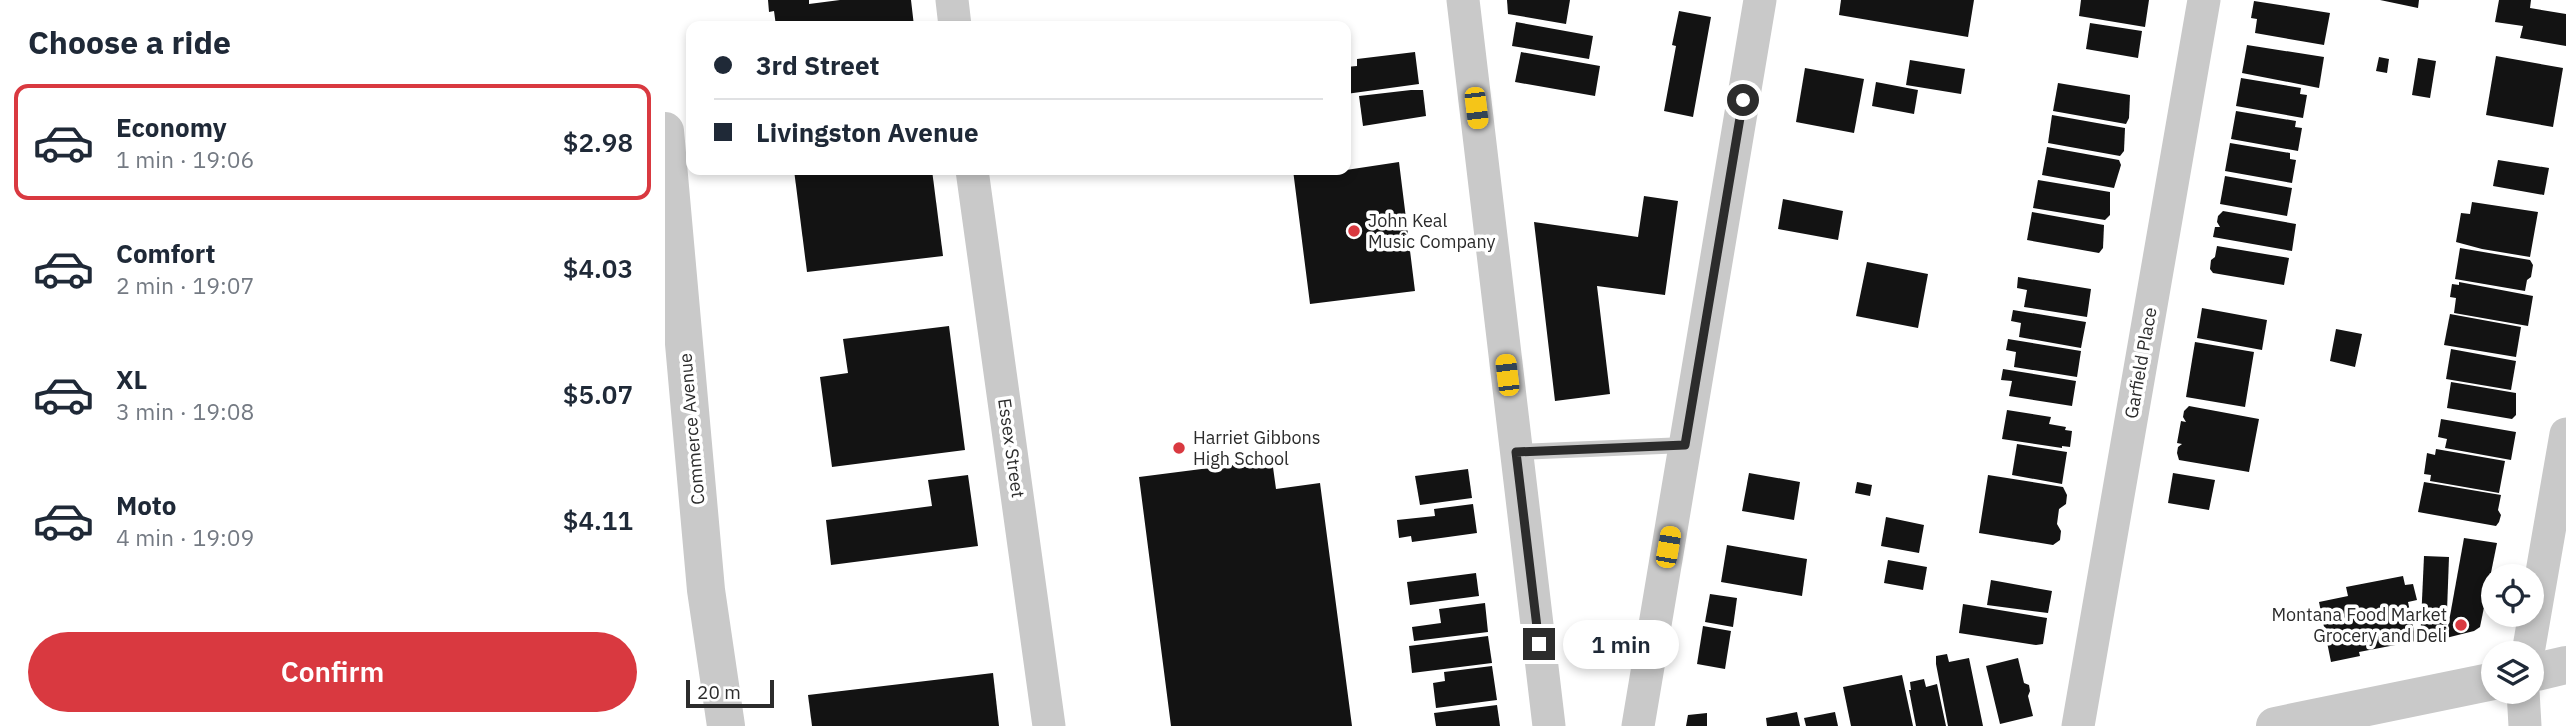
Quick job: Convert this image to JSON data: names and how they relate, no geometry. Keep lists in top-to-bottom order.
{
  "streets": {
    "street": ["Garfield Place", "Commerce Avenue", "Essex Street"]
  },
  "places": ["John Keal Music Company", "Harriet Gibbons High School", "Montana Food Market Grocery and Deli"],
  "scale_bar": "20 m",
  "page": {
    "heading": "Choose a ride",
    "banner": ["3rd Street", "Livingston Avenue"],
    "list": [
      {
        "name": "Economy",
        "note": "1 min · 19:06",
        "value": "$2.98"
      },
      {
        "name": "Comfort",
        "note": "2 min · 19:07",
        "value": "$4.03"
      },
      {
        "name": "XL",
        "note": "3 min · 19:08",
        "value": "$5.07"
      },
      {
        "name": "Moto",
        "note": "4 min · 19:09",
        "value": "$4.11"
      }
    ],
    "buttons": "Confirm",
    "bubble": "1 min",
    "scale": "20 m"
  }
}
